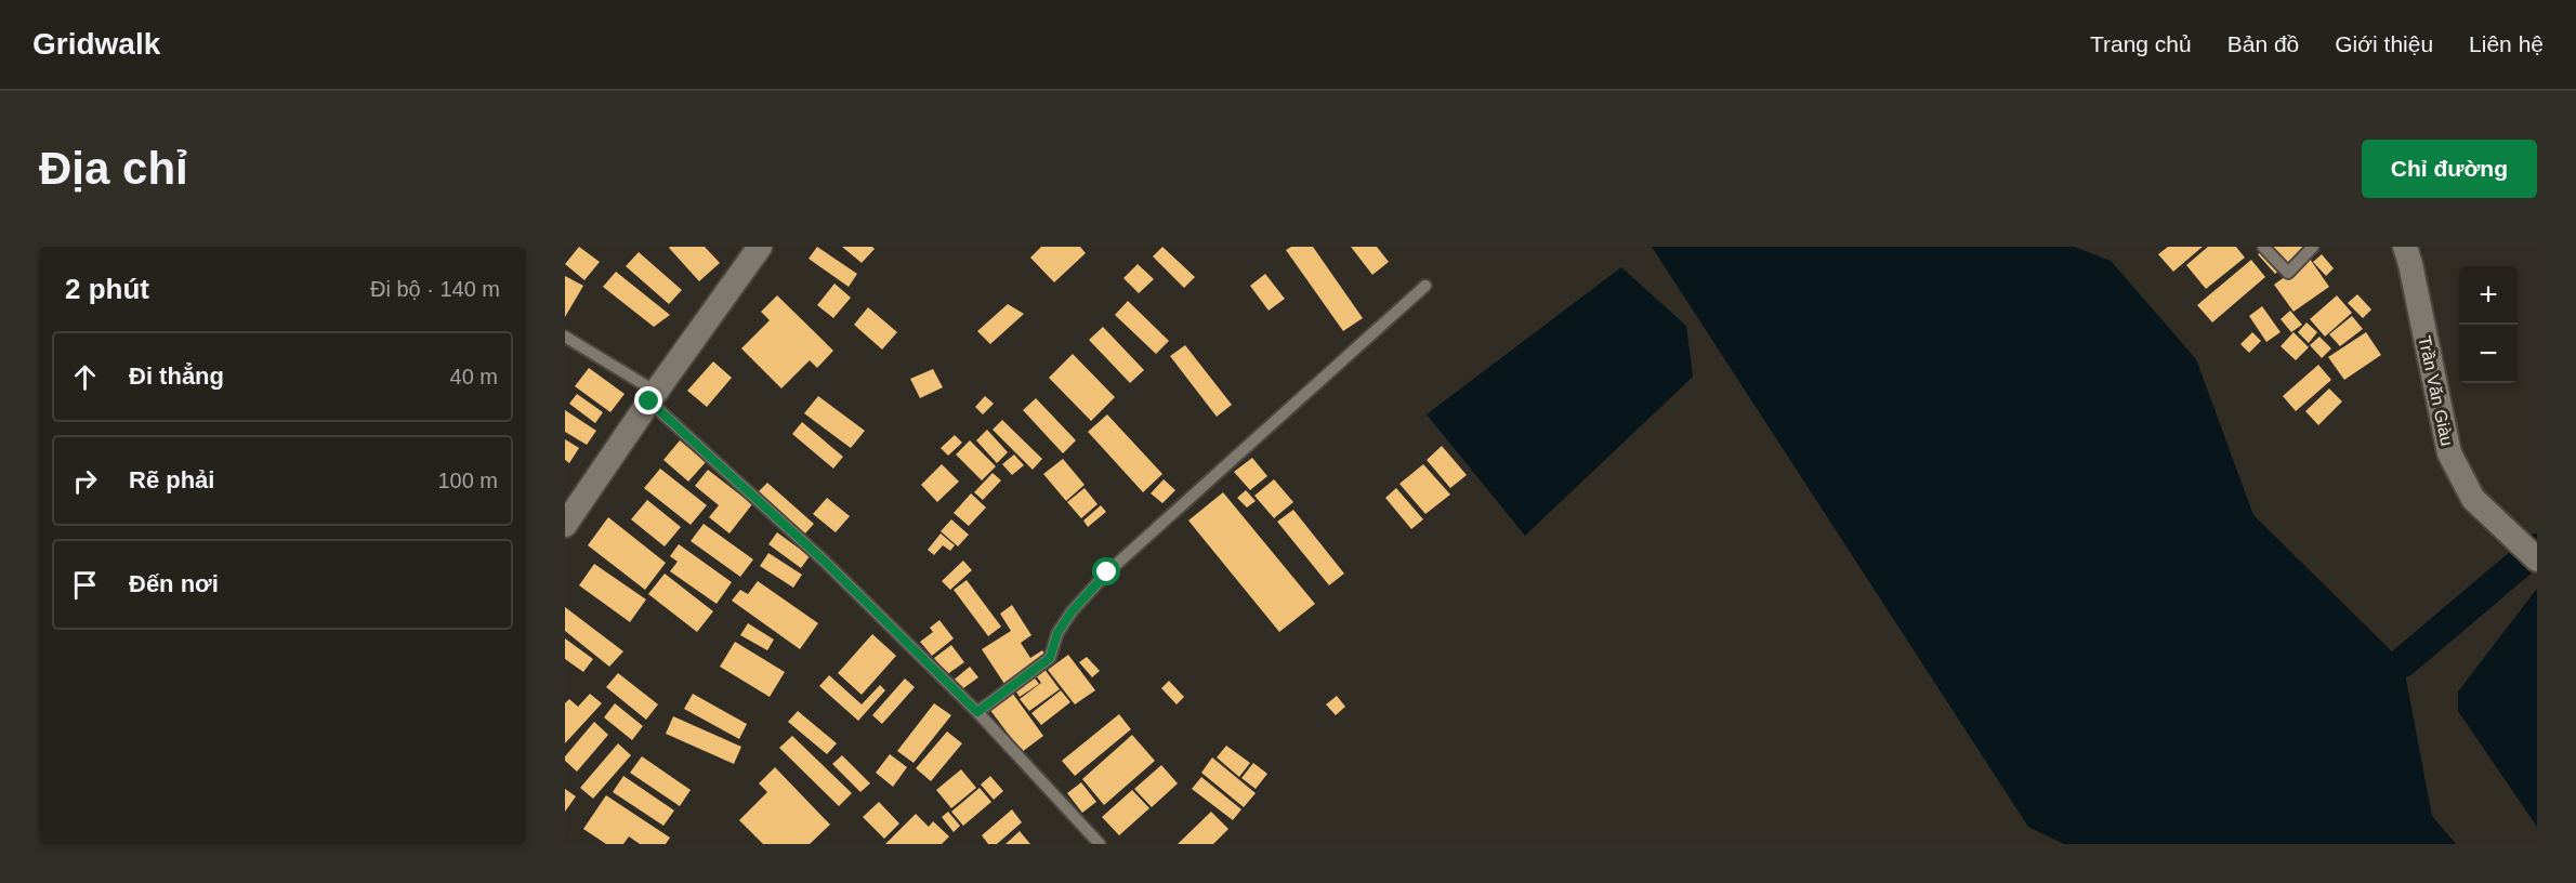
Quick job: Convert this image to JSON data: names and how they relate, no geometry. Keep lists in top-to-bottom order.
{
  "streets": {
    "street": ["Trần Văn Giàu"]
  },
  "page": {
    "header": "Gridwalk",
    "nav": [
      "Trang chủ",
      "Bản đồ",
      "Giới thiệu",
      "Liên hệ"
    ],
    "buttons": "Chỉ đường",
    "title": "Địa chỉ",
    "heading": ["2 phút", "Đi bộ · 140 m"],
    "map_buttons": ["+", "−"],
    "list": [
      ["Đi thẳng", "40 m"],
      ["Rẽ phải", "100 m"],
      "Đến nơi"
    ]
  }
}
